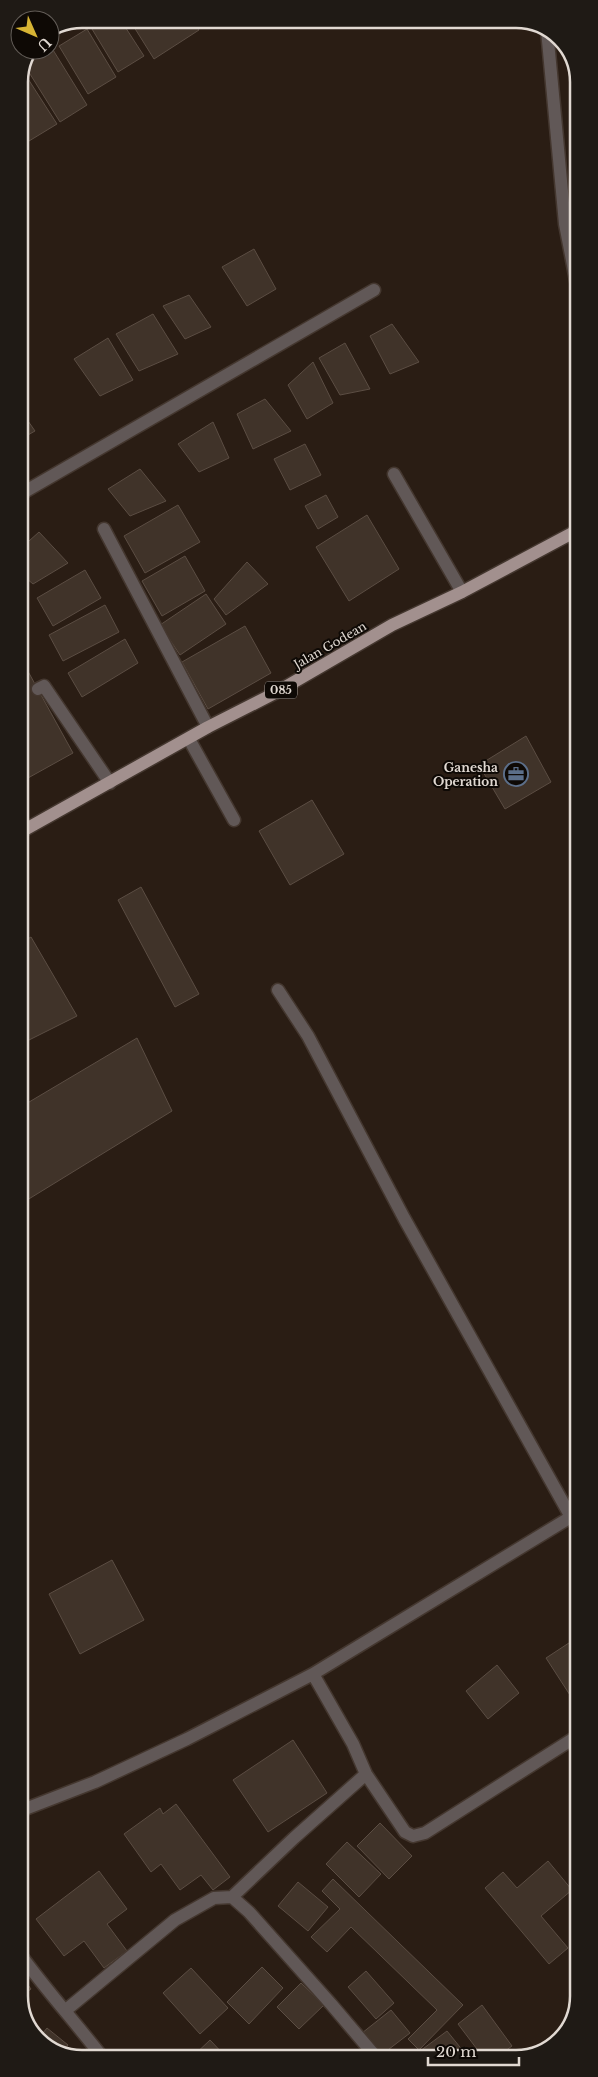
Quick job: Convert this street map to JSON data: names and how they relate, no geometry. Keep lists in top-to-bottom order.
{
  "streets": {
    "main road": ["Jalan Godean", "085"]
  },
  "places": {
    "office": ["Ganesha Operation"]
  },
  "scale_bar": "20 m",
  "north": "bottom right"
}
